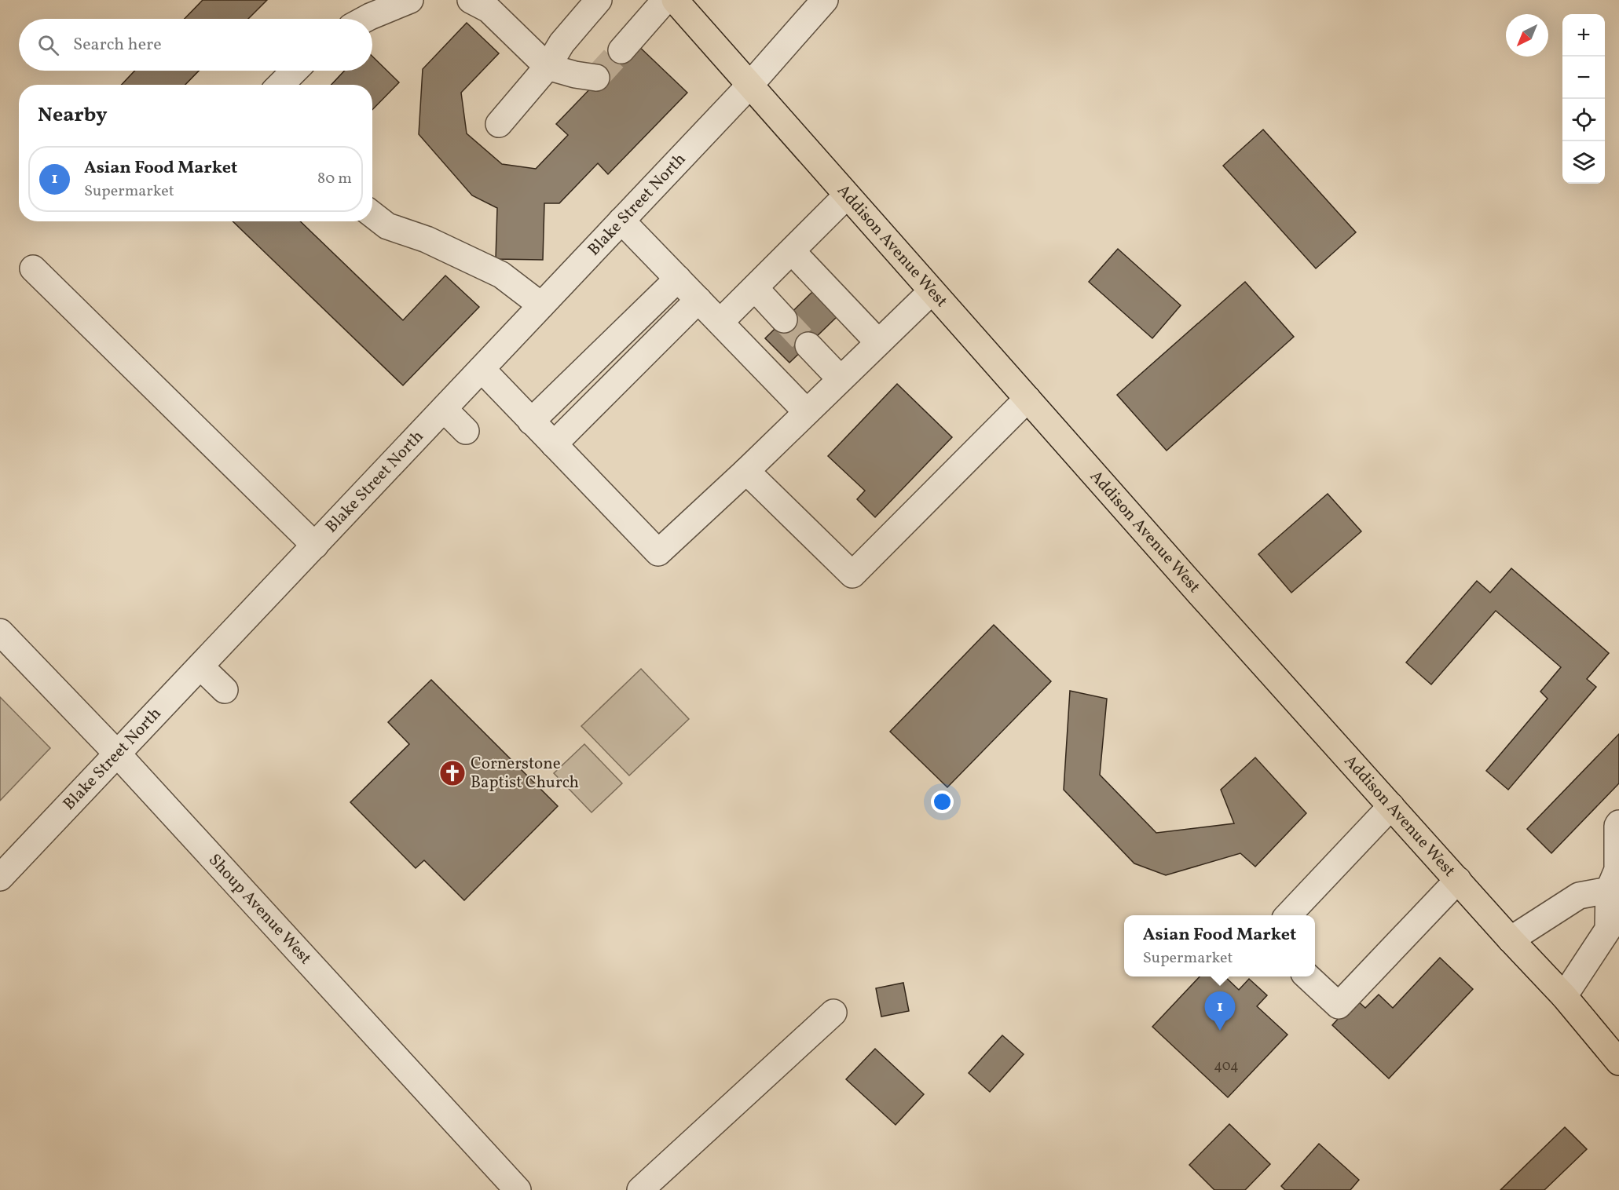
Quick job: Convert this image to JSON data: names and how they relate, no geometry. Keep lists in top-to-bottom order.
{
  "streets": {
    "main road": ["Addison Avenue West"],
    "street": ["Blake Street North", "Shoup Avenue West"]
  },
  "crossings": [
    ["Blake Street North", "Addison Avenue West"],
    ["Blake Street North", "Shoup Avenue West"]
  ],
  "places": {
    "church": ["Cornerstone Baptist Church"]
  },
  "house_numbers": ["404"],
  "north": "bottom left",
  "page": {
    "map_buttons": ["+", "−"],
    "search": "Search here",
    "heading": "Nearby",
    "list": [
      {
        "mark": "1",
        "name": "Asian Food Market",
        "note": "Supermarket",
        "value": "80 m"
      }
    ],
    "popup": ["Asian Food Market", "Supermarket"],
    "pins": "1"
  }
}
